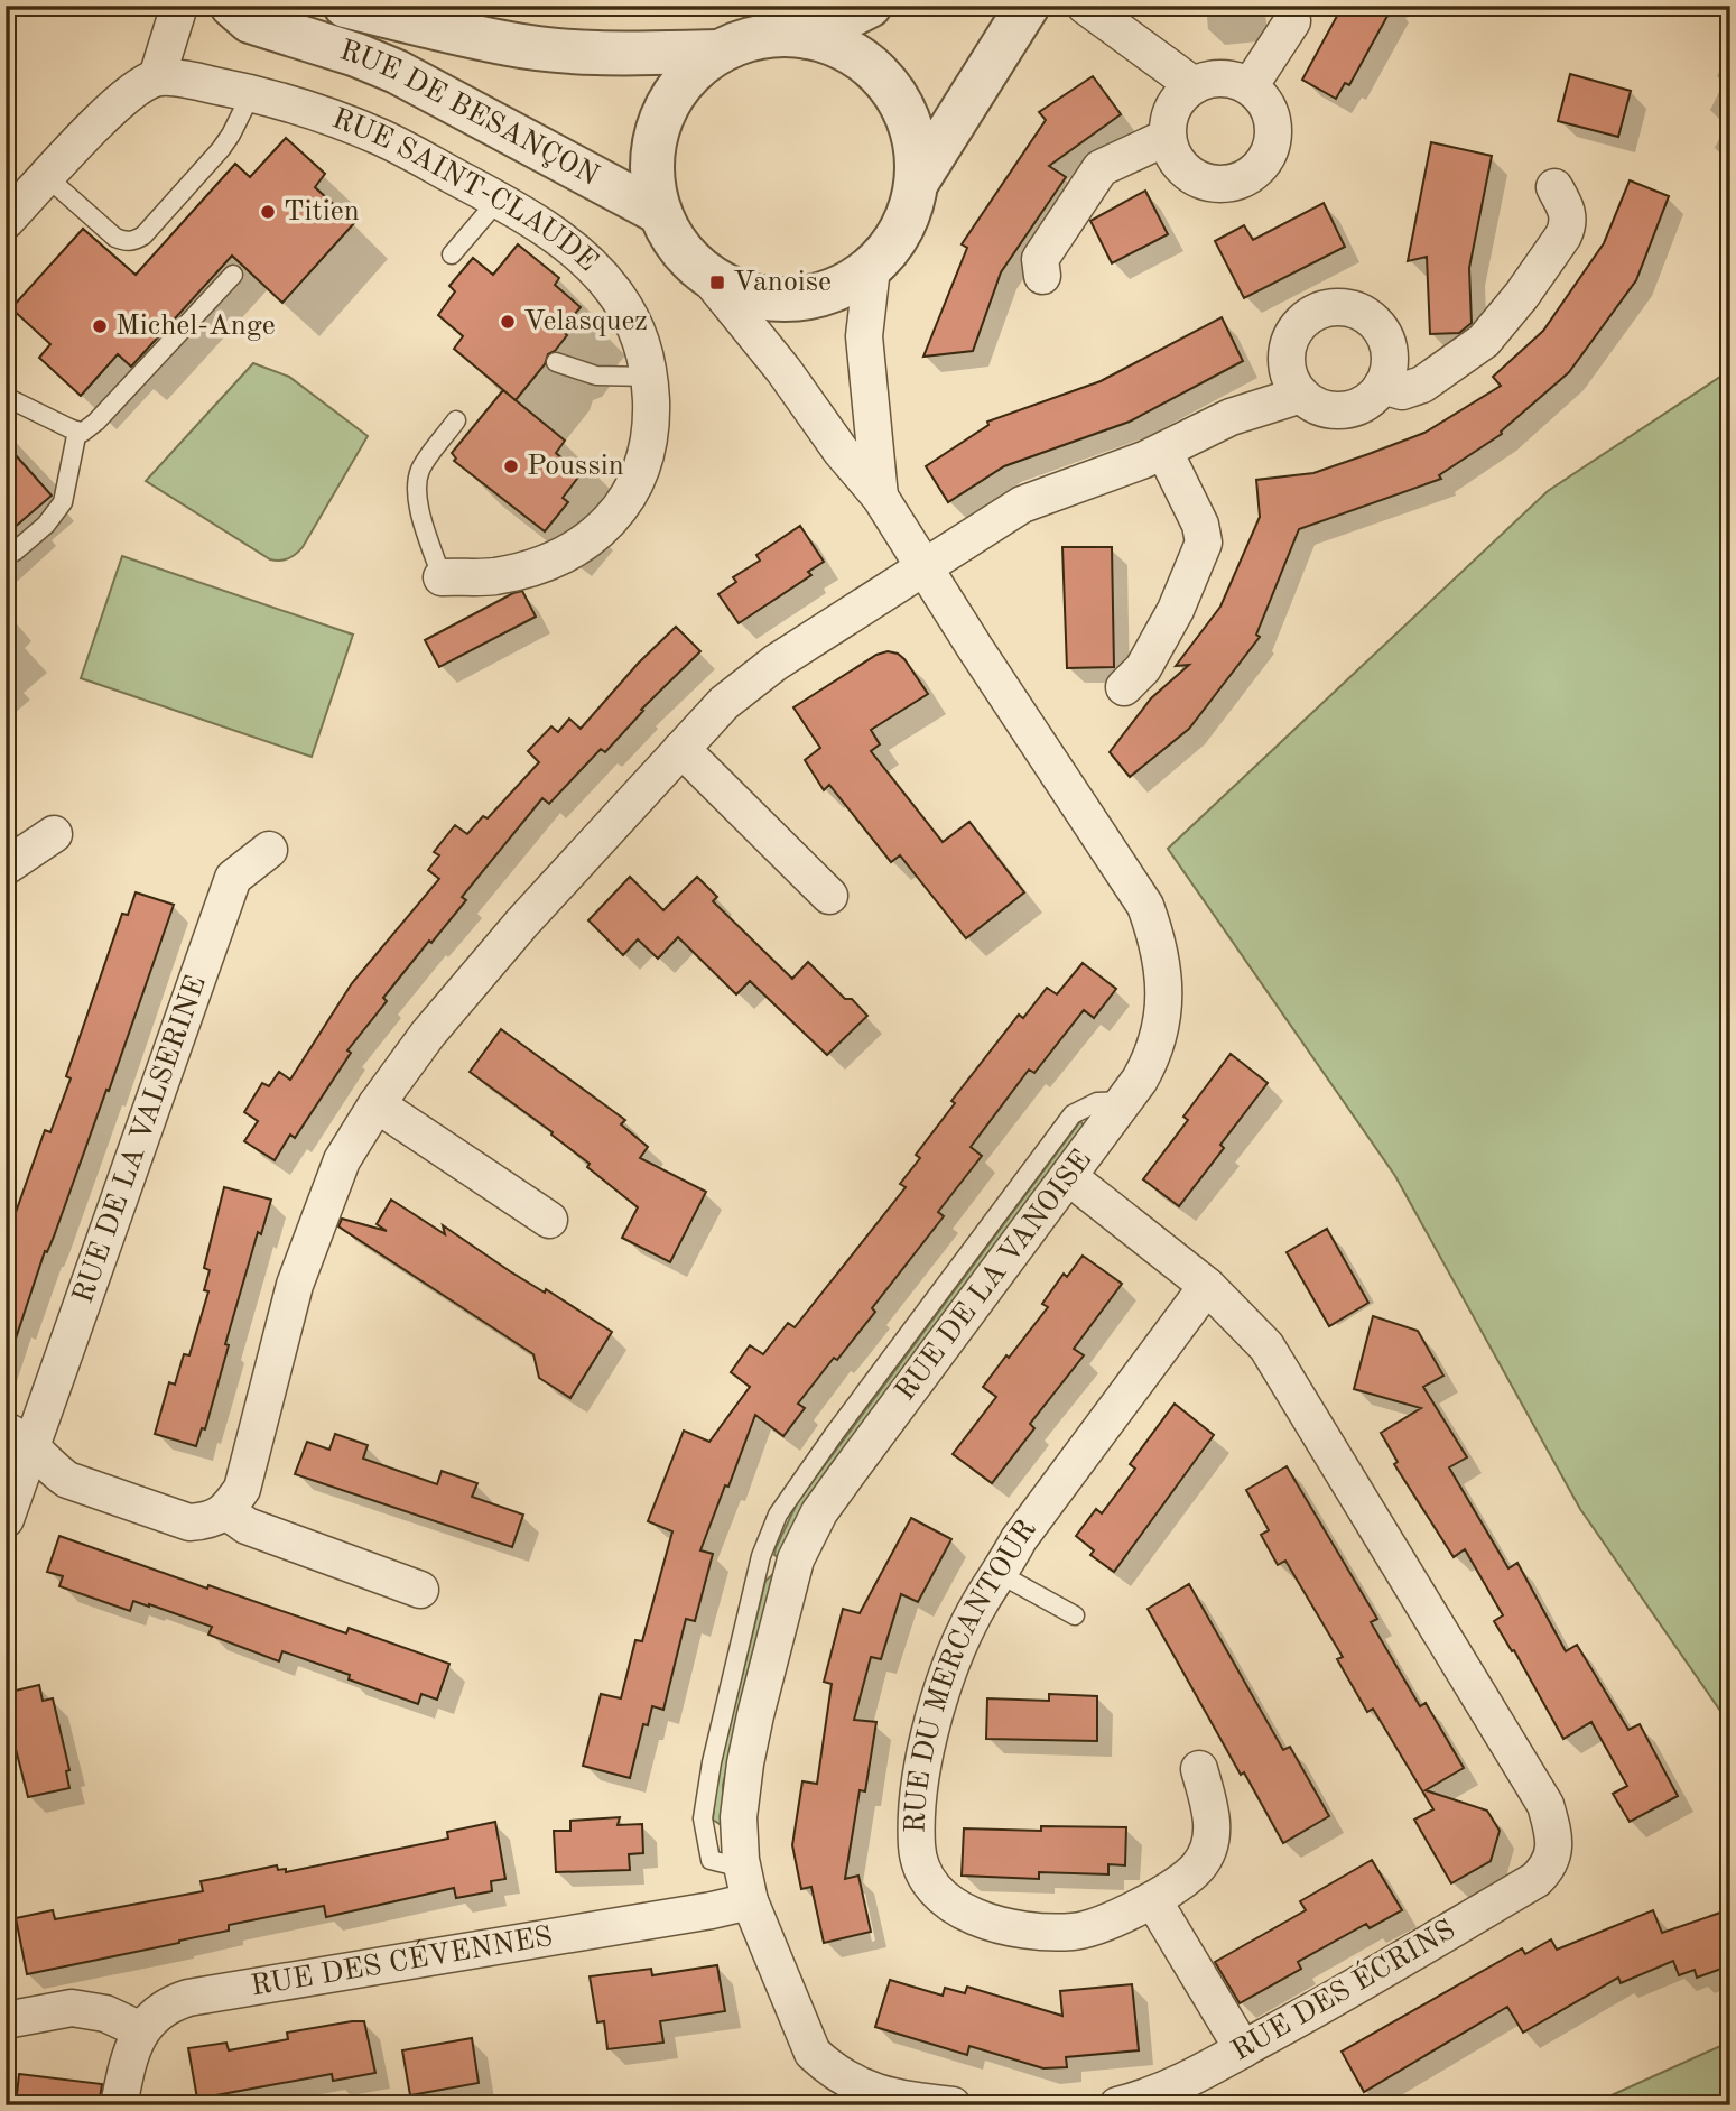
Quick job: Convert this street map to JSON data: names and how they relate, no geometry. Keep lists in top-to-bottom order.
{
  "streets": {
    "street": [
      "RUE DE BESANÇON",
      "RUE SAINT-CLAUDE",
      "RUE DE LA VALSERINE",
      "RUE DE LA VANOISE",
      "RUE DU MERCANTOUR",
      "RUE DES CÉVENNES",
      "RUE DES ÉCRINS"
    ]
  },
  "crossings": [
    ["RUE DE BESANÇON", "RUE DE LA VANOISE"],
    ["RUE DE LA VANOISE", "RUE DES CÉVENNES"],
    ["RUE DU MERCANTOUR", "RUE DES ÉCRINS"]
  ],
  "places": {
    "other": [
      "Titien",
      "Velasquez",
      "Michel-Ange",
      "Poussin"
    ],
    "transit": ["Vanoise"]
  }
}
